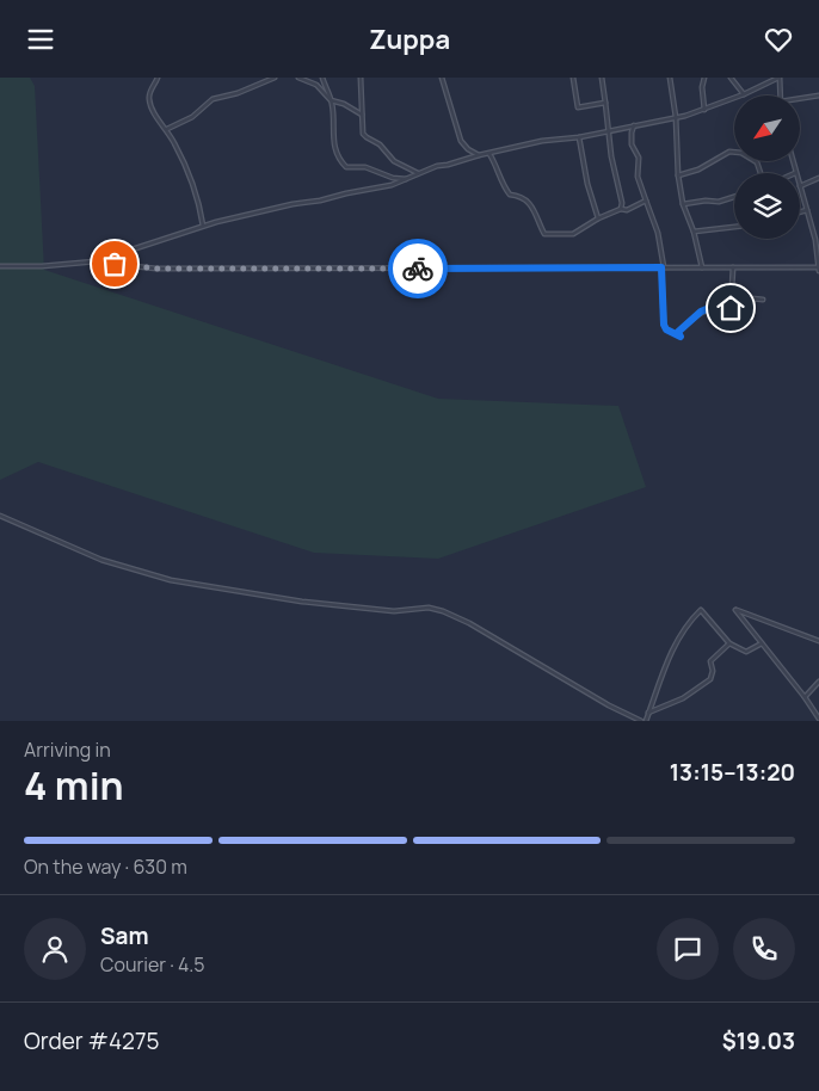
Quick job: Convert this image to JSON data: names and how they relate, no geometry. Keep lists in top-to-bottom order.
{
  "north": "bottom left",
  "page": {
    "header": "Zuppa",
    "heading": ["4 min", "Arriving in", "13:15–13:20"],
    "panel": [
      "Sam",
      "Courier · 4.5",
      "Order #4275",
      "$19.03"
    ],
    "bar": "On the way · 630 m"
  }
}
